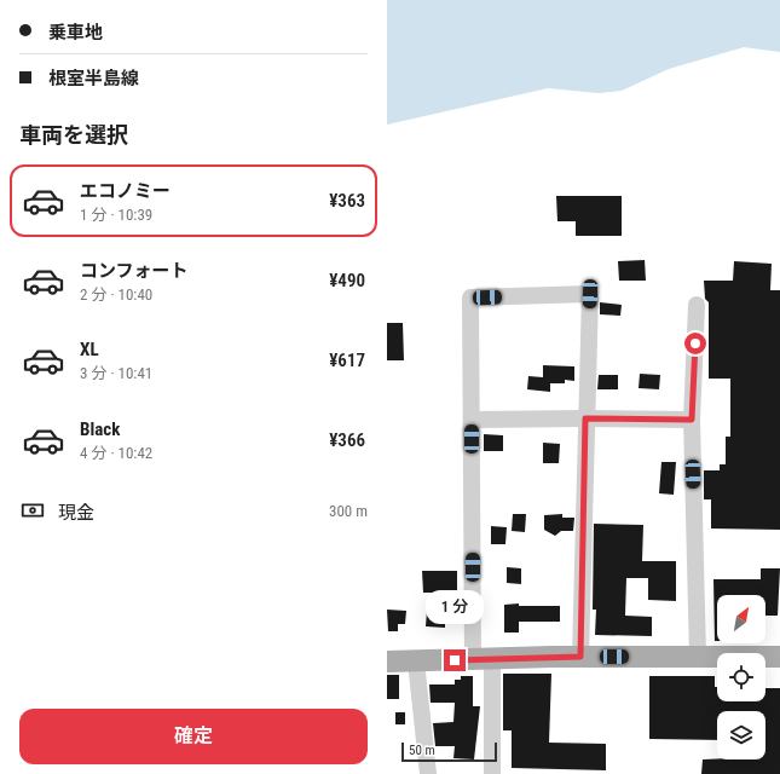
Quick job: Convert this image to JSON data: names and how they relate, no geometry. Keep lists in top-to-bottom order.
{
  "scale_bar": "50 m",
  "north": "top right",
  "page": {
    "banner": ["乗車地", "根室半島線"],
    "heading": "車両を選択",
    "list": [
      {
        "name": "エコノミー",
        "note": "1 分 · 10:39",
        "value": "¥363"
      },
      {
        "name": "コンフォート",
        "note": "2 分 · 10:40",
        "value": "¥490"
      },
      {
        "name": "XL",
        "note": "3 分 · 10:41",
        "value": "¥617"
      },
      {
        "name": "Black",
        "note": "4 分 · 10:42",
        "value": "¥366"
      }
    ],
    "pay": ["現金", "300 m"],
    "bubble": "1 分",
    "buttons": "確定",
    "scale": "50 m"
  }
}
